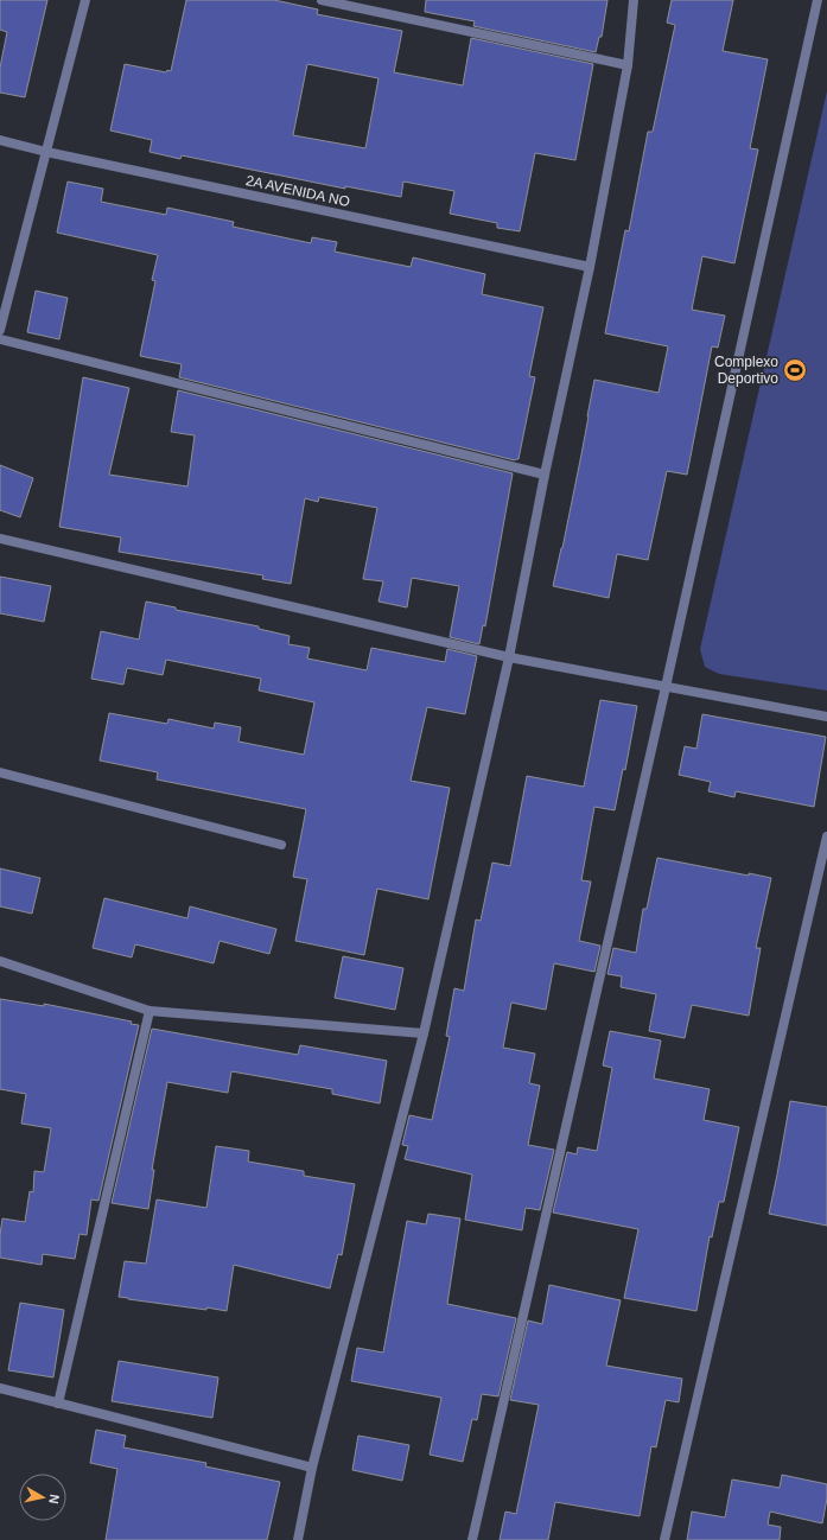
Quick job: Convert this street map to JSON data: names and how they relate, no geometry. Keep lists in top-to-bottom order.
{
  "streets": {
    "street": ["2A AVENIDA NO"]
  },
  "places": {
    "sports": ["Complexo Deportivo"]
  },
  "north": "right"
}
